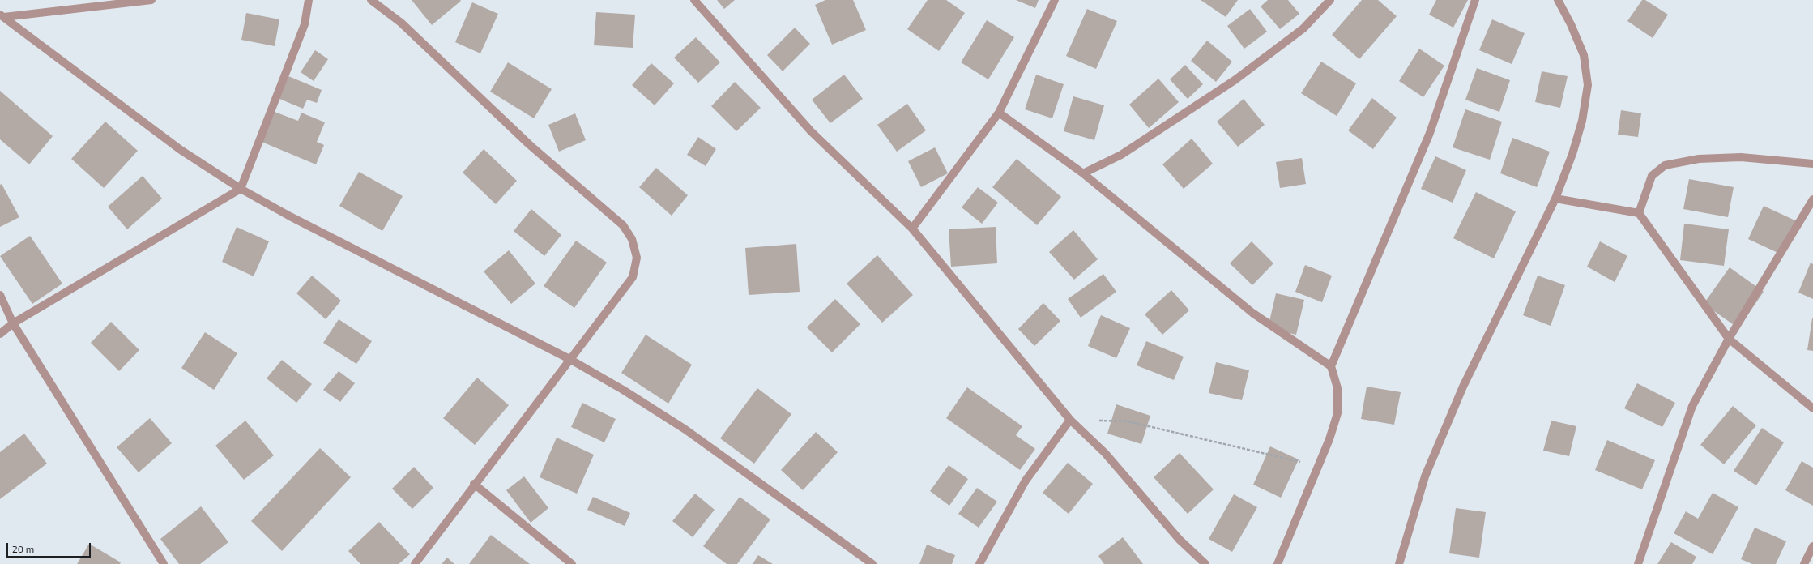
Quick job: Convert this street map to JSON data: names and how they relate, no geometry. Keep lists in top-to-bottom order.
{
  "scale_bar": "20 m"
}
